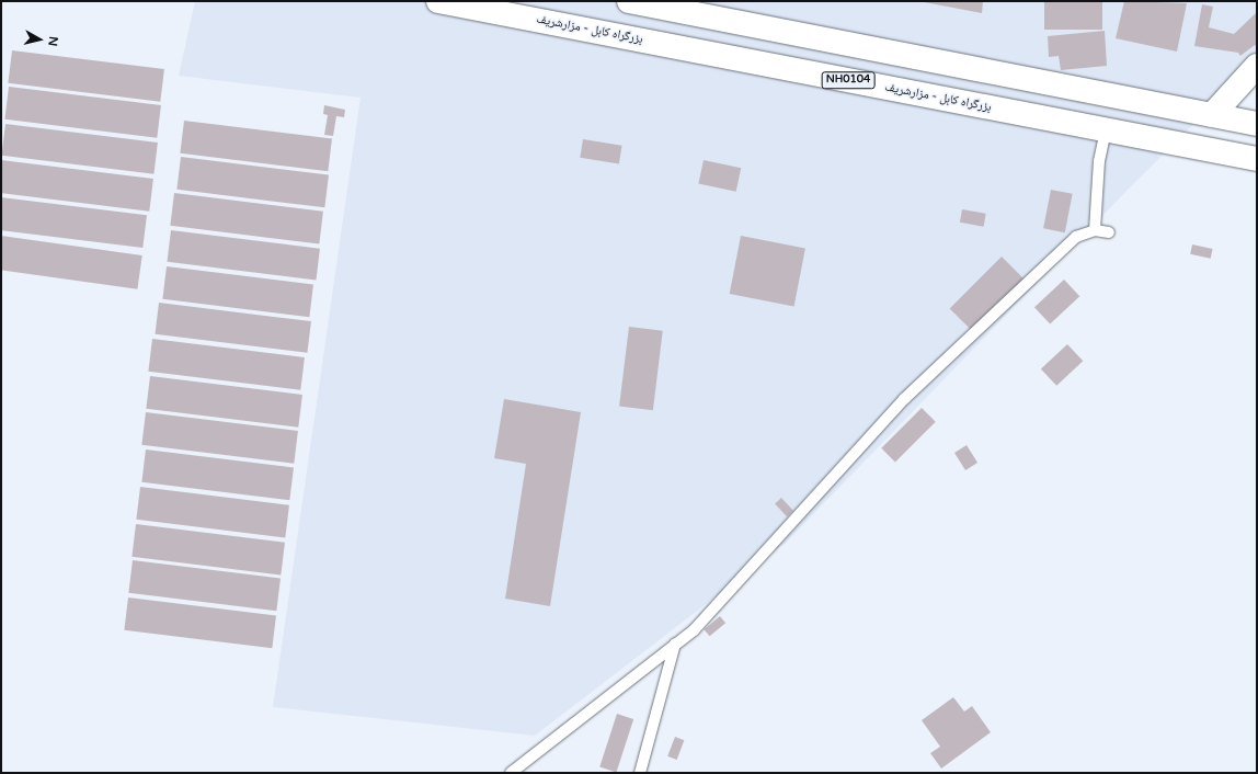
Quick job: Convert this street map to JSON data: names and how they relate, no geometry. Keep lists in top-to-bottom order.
{
  "streets": {
    "main road": ["بزرگراه کابل - مزارشریف", "NH0104"]
  },
  "north": "right"
}
